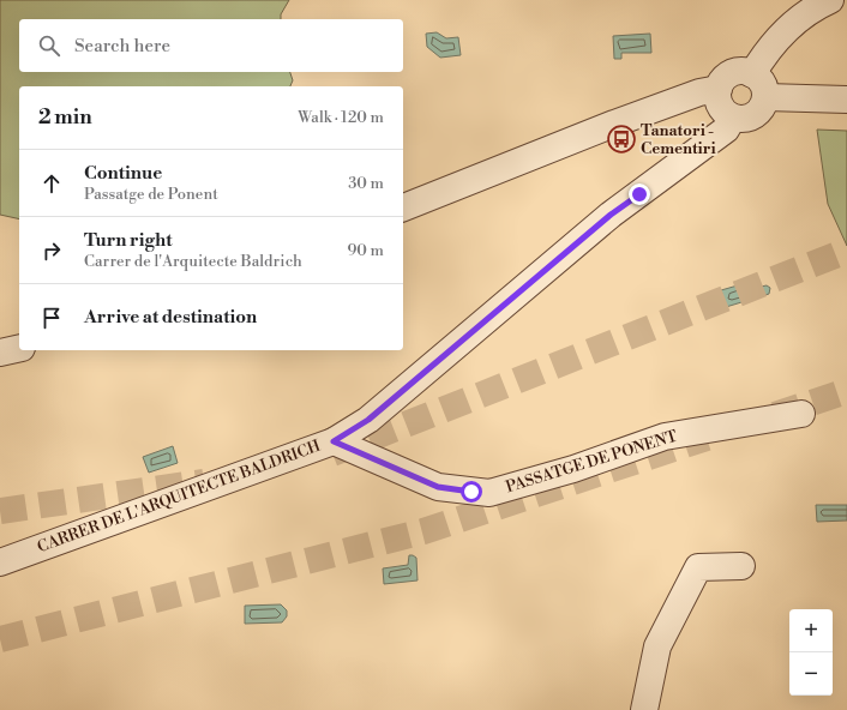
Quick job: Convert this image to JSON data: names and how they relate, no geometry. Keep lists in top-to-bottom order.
{
  "streets": {
    "street": ["PASSATGE DE PONENT", "CARRER DE L'ARQUITECTE BALDRICH"]
  },
  "crossings": [
    ["PASSATGE DE PONENT", "CARRER DE L'ARQUITECTE BALDRICH"]
  ],
  "places": {
    "bus stop": ["Tanatori - Cementiri"]
  },
  "page": {
    "search": "Search here",
    "heading": ["2 min", "Walk · 120 m"],
    "list": [
      ["Continue", "Passatge de Ponent", "30 m"],
      ["Turn right", "Carrer de l'Arquitecte Baldrich", "90 m"],
      "Arrive at destination"
    ],
    "map_buttons": ["+", "−"]
  }
}
